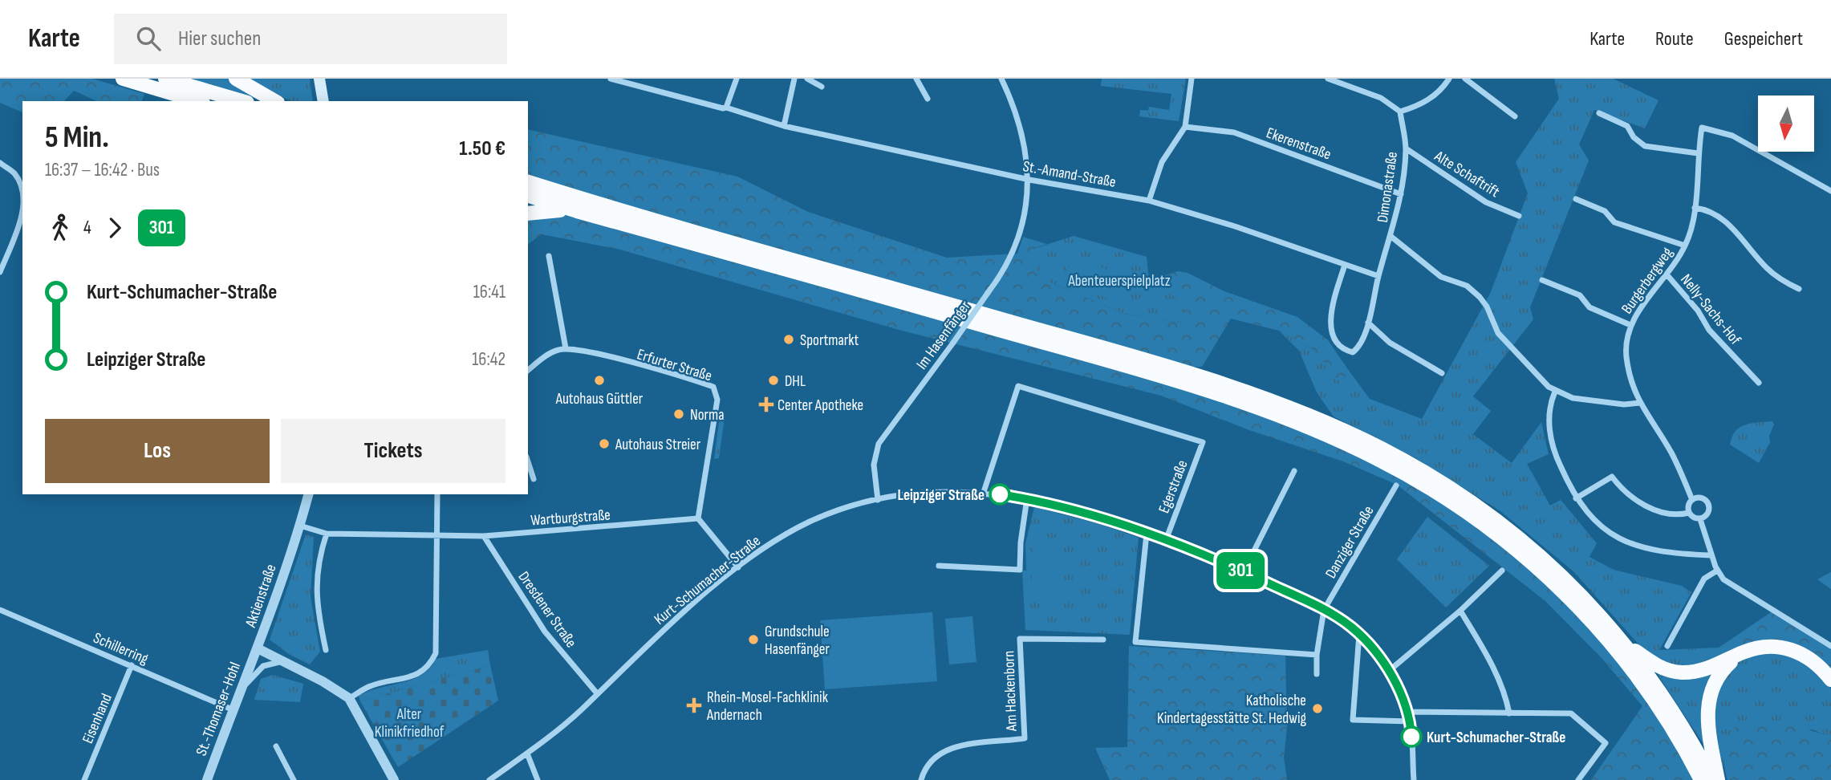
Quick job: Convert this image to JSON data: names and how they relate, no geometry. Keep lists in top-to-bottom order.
{
  "streets": {
    "street": [
      "Ekerenstraße",
      "St.-Amand-Straße",
      "Alte Schaftrift",
      "Dimonastraße",
      "Burgerbergweg",
      "Nelly-Sachs-Hof",
      "Im Hasenfänger",
      "Erfurter Straße",
      "Egerstraße",
      "Wartburgstraße",
      "Danziger Straße",
      "Kurt-Schumacher-Straße",
      "Aktienstraße",
      "Dresdener Straße",
      "Schillerring",
      "Am Hackenborn",
      "St.-Thomaser-Hohl",
      "Eisenhand"
    ]
  },
  "crossings": [
    ["Ekerenstraße", "Dimonastraße"],
    ["St.-Amand-Straße", "Dimonastraße"],
    ["St.-Amand-Straße", "Im Hasenfänger"],
    ["Alte Schaftrift", "Dimonastraße"],
    ["Burgerbergweg", "Nelly-Sachs-Hof"],
    ["Im Hasenfänger", "Kurt-Schumacher-Straße"],
    ["Erfurter Straße", "Wartburgstraße"],
    ["Egerstraße", "Kurt-Schumacher-Straße"],
    ["Wartburgstraße", "Dresdener Straße"],
    ["Danziger Straße", "Kurt-Schumacher-Straße"],
    ["Kurt-Schumacher-Straße", "Dresdener Straße"],
    ["Aktienstraße", "St.-Thomaser-Hohl"],
    ["Schillerring", "St.-Thomaser-Hohl"],
    ["Schillerring", "Eisenhand"]
  ],
  "parks": ["Abenteuerspielplatz", "Alter Klinikfriedhof"],
  "places": {
    "other": [
      "Sportmarkt",
      "Autohaus Güttler",
      "DHL",
      "Norma",
      "Autohaus Streier",
      "Leipziger Straße",
      "Grundschule Hasenfänger",
      "Katholische Kindertagesstätte St. Hedwig",
      "Kurt-Schumacher-Straße"
    ],
    "health": ["Center Apotheke", "Rhein-Mosel-Fachklinik Andernach"]
  },
  "lines": ["bus line 301"],
  "north": "bottom",
  "page": {
    "header": "Karte",
    "search": "Hier suchen",
    "nav": ["Karte", "Route", "Gespeichert"],
    "on_map": "301",
    "heading": ["5 Min.", "16:37 – 16:42 · Bus", "1.50 €"],
    "legs": ["4", "301"],
    "list": [
      {
        "name": "Kurt-Schumacher-Straße",
        "value": "16:41"
      },
      {
        "name": "Leipziger Straße",
        "value": "16:42"
      }
    ],
    "buttons": ["Los", "Tickets"]
  }
}
